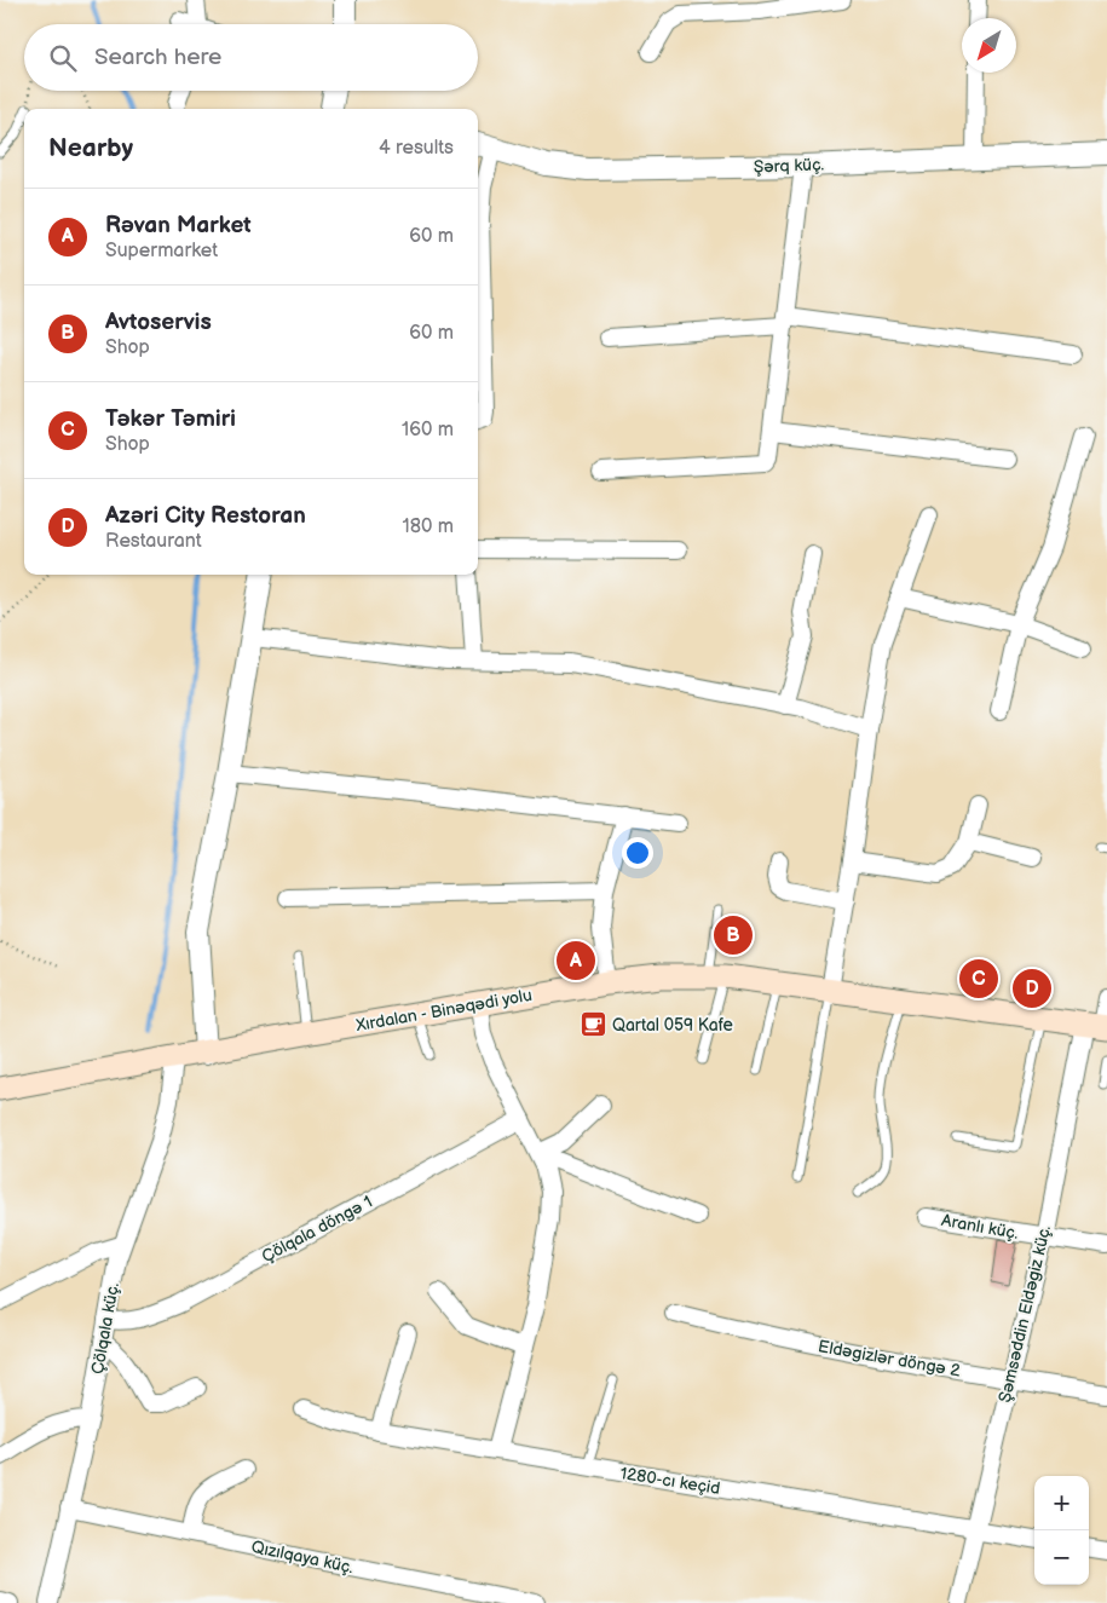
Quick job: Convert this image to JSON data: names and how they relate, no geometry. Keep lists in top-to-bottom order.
{
  "streets": {
    "main road": ["Xırdalan - Binəqədi yolu"],
    "street": [
      "Şərq küç.",
      "Aranlı küç.",
      "Çölqala döngə 1",
      "Şəmsəddin Eldəgiz küç.",
      "Çölqala küç.",
      "Eldəgizlər döngə 2",
      "1280-cı keçid",
      "Qızılqaya küç."
    ]
  },
  "crossings": [
    ["Xırdalan - Binəqədi yolu", "Şəmsəddin Eldəgiz küç."],
    ["Xırdalan - Binəqədi yolu", "Çölqala küç."],
    ["Aranlı küç.", "Şəmsəddin Eldəgiz küç."],
    ["Çölqala döngə 1", "Çölqala küç."],
    ["Şəmsəddin Eldəgiz küç.", "Eldəgizlər döngə 2"],
    ["Şəmsəddin Eldəgiz küç.", "1280-cı keçid"],
    ["Çölqala küç.", "Qızılqaya küç."]
  ],
  "places": {
    "cafe": ["Qartal 059 Kafe"]
  },
  "north": "bottom left",
  "page": {
    "search": "Search here",
    "heading": ["Nearby", "4 results"],
    "list": [
      {
        "mark": "A",
        "name": "Rəvan Market",
        "note": "Supermarket",
        "value": "60 m"
      },
      {
        "mark": "B",
        "name": "Avtoservis",
        "note": "Shop",
        "value": "60 m"
      },
      {
        "mark": "C",
        "name": "Təkər Təmiri",
        "note": "Shop",
        "value": "160 m"
      },
      {
        "mark": "D",
        "name": "Azəri City Restoran",
        "note": "Restaurant",
        "value": "180 m"
      }
    ],
    "pins": [
      "B",
      "A",
      "C",
      "D"
    ],
    "map_buttons": ["+", "−"]
  }
}
